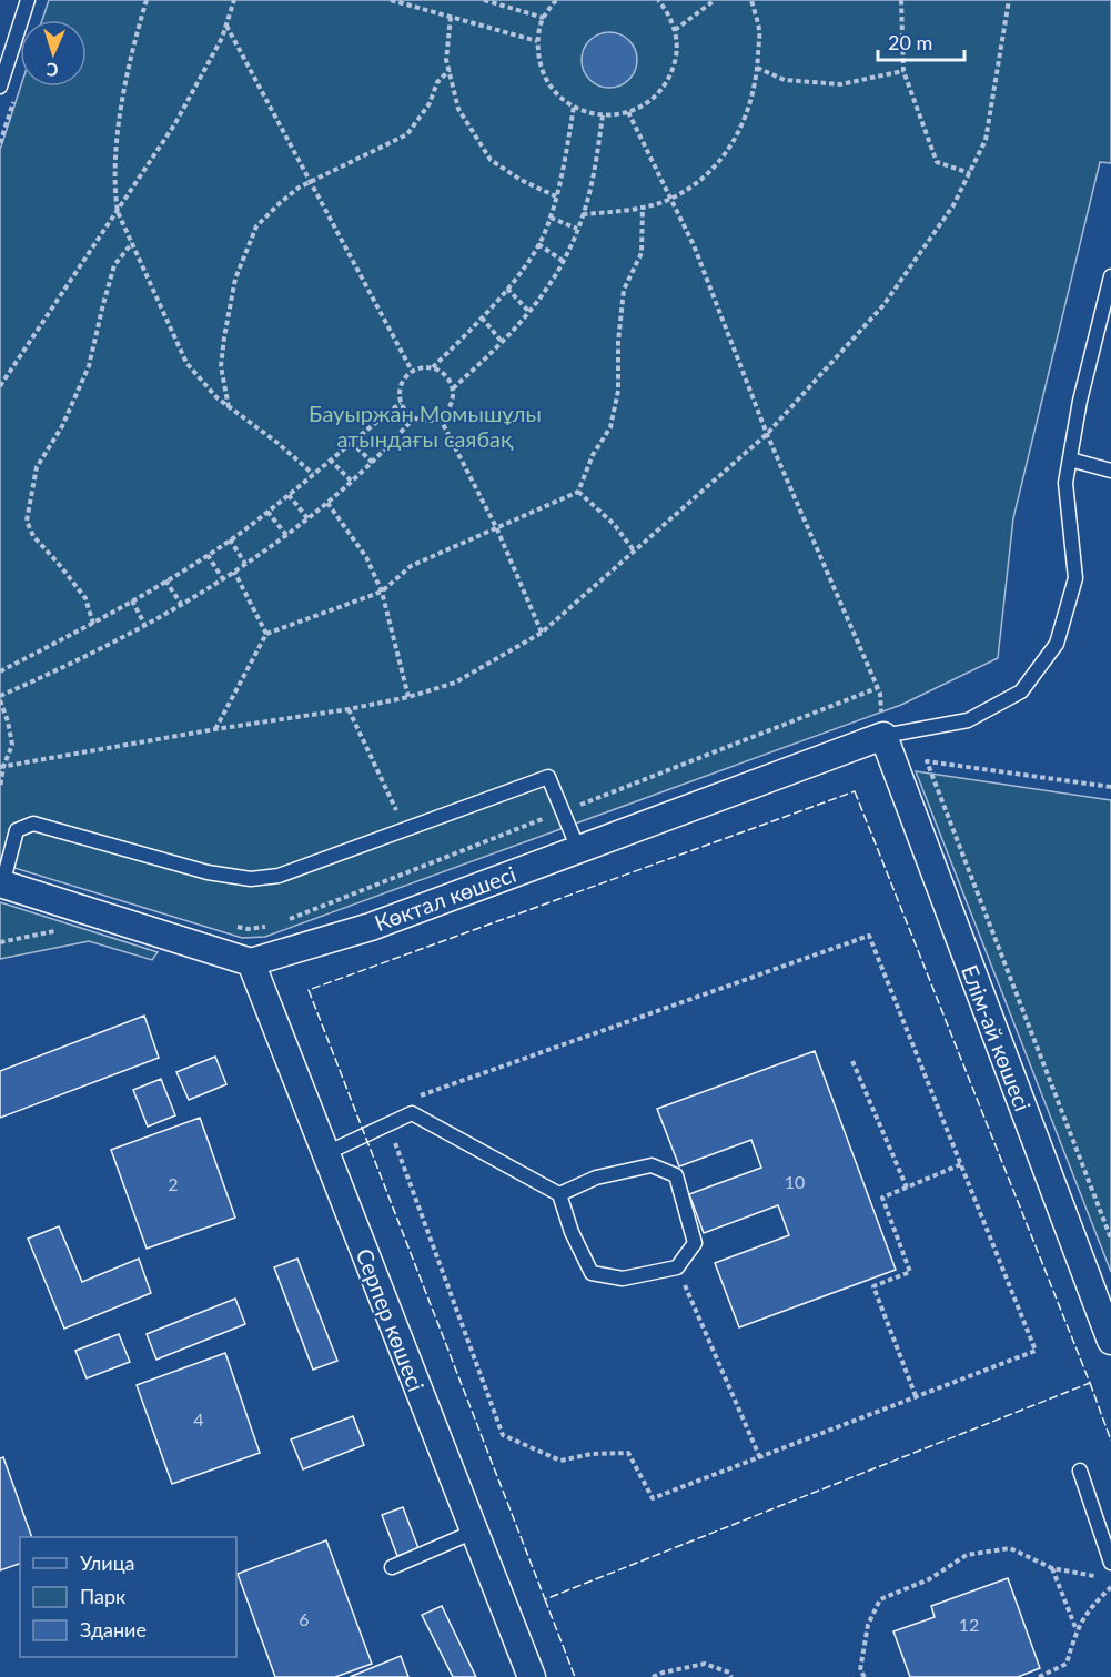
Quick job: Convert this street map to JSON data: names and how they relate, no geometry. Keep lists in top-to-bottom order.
{
  "streets": {
    "street": ["Көктал көшесі", "Елім-ай көшесі", "Серпер көшесі"]
  },
  "crossings": [
    ["Көктал көшесі", "Елім-ай көшесі"],
    ["Көктал көшесі", "Серпер көшесі"]
  ],
  "parks": ["Бауыржан Момышұлы атындағы саябақ"],
  "house_numbers": [
    "10",
    "2",
    "4",
    "6",
    "12"
  ],
  "legend": ["Улица", "Парк", "Здание"],
  "scale_bar": "20 m",
  "north": "bottom"
}
